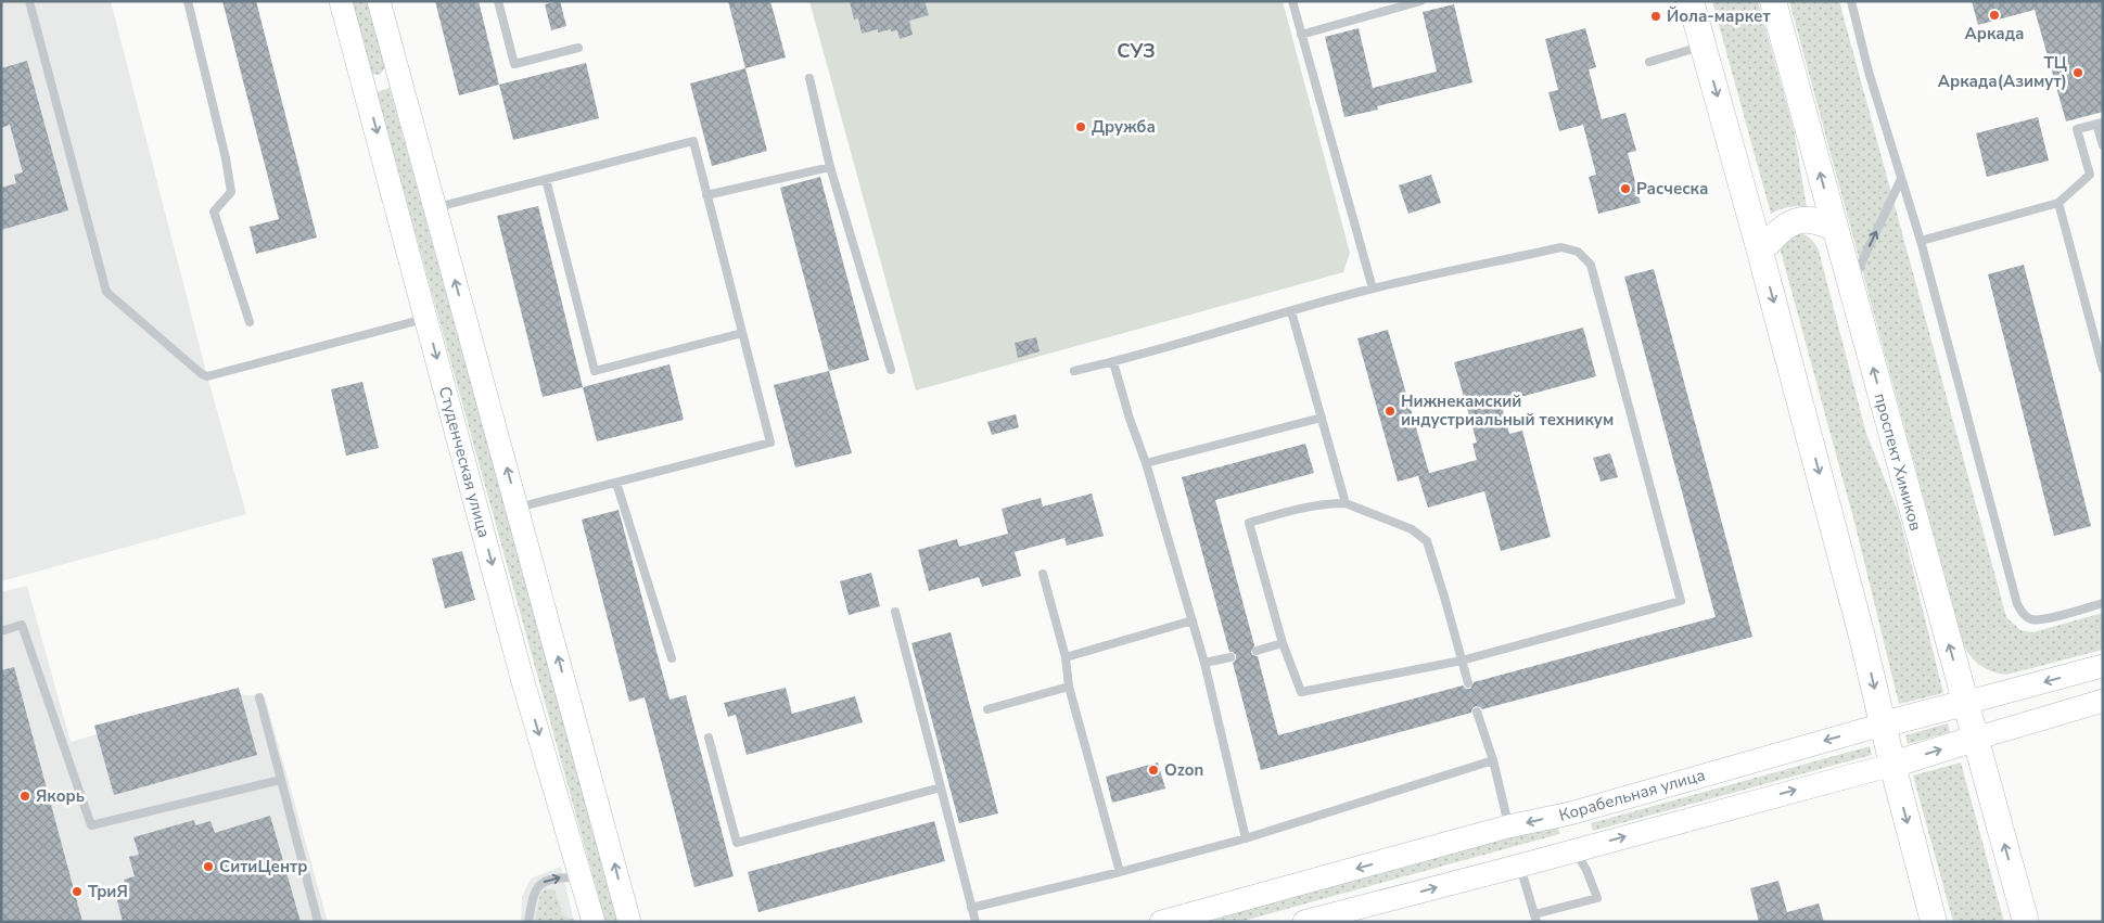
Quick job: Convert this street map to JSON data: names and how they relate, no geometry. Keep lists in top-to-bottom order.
{
  "streets": {
    "main road": ["Студенческая улица", "проспект Химиков", "Корабельная улица"]
  },
  "crossings": [
    ["проспект Химиков", "Корабельная улица"]
  ],
  "districts": ["СУЗ"],
  "places": [
    "Аркада",
    "Йола-маркет",
    "ТЦ Аркада(Азимут)",
    "Дружба",
    "Расческа",
    "Нижнекамский индустриальный техникум",
    "Ozon",
    "Якорь",
    "СитиЦентр",
    "ТриЯ"
  ]
}
